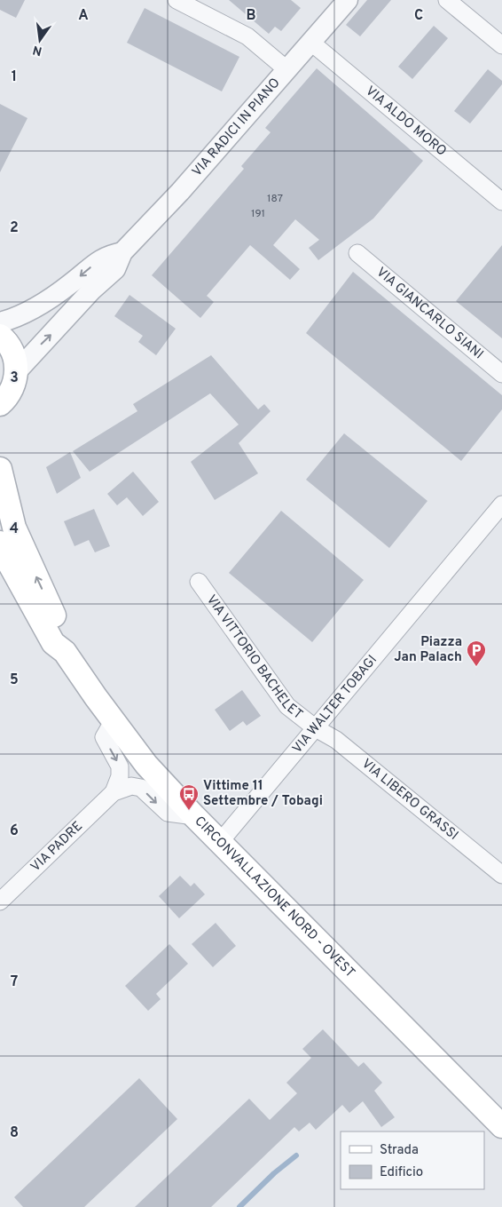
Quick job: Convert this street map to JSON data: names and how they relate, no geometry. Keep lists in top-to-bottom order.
{
  "streets": {
    "main road": ["VIA RADICI IN PIANO", "CIRCONVALLAZIONE NORD - OVEST"],
    "street": [
      "VIA ALDO MORO",
      "VIA GIANCARLO SIANI",
      "VIA VITTORIO BACHELET",
      "VIA WALTER TOBAGI",
      "VIA LIBERO GRASSI",
      "VIA PADRE"
    ]
  },
  "crossings": [
    ["VIA ALDO MORO", "VIA RADICI IN PIANO"],
    ["VIA VITTORIO BACHELET", "VIA WALTER TOBAGI"],
    ["VIA VITTORIO BACHELET", "VIA LIBERO GRASSI"],
    ["VIA WALTER TOBAGI", "VIA LIBERO GRASSI"],
    ["VIA WALTER TOBAGI", "CIRCONVALLAZIONE NORD - OVEST"],
    ["VIA PADRE", "CIRCONVALLAZIONE NORD - OVEST"]
  ],
  "places": {
    "parking": ["Piazza Jan Palach"],
    "bus stop": ["Vittime 11 Settembre / Tobagi"]
  },
  "house_numbers": ["187", "191"],
  "legend": ["Strada", "Edificio"],
  "north": "bottom",
  "grid": {
    "columns": ["A", "B", "C"],
    "rows": [
      "1",
      "2",
      "3",
      "4",
      "5",
      "6",
      "7",
      "8"
    ]
  }
}
